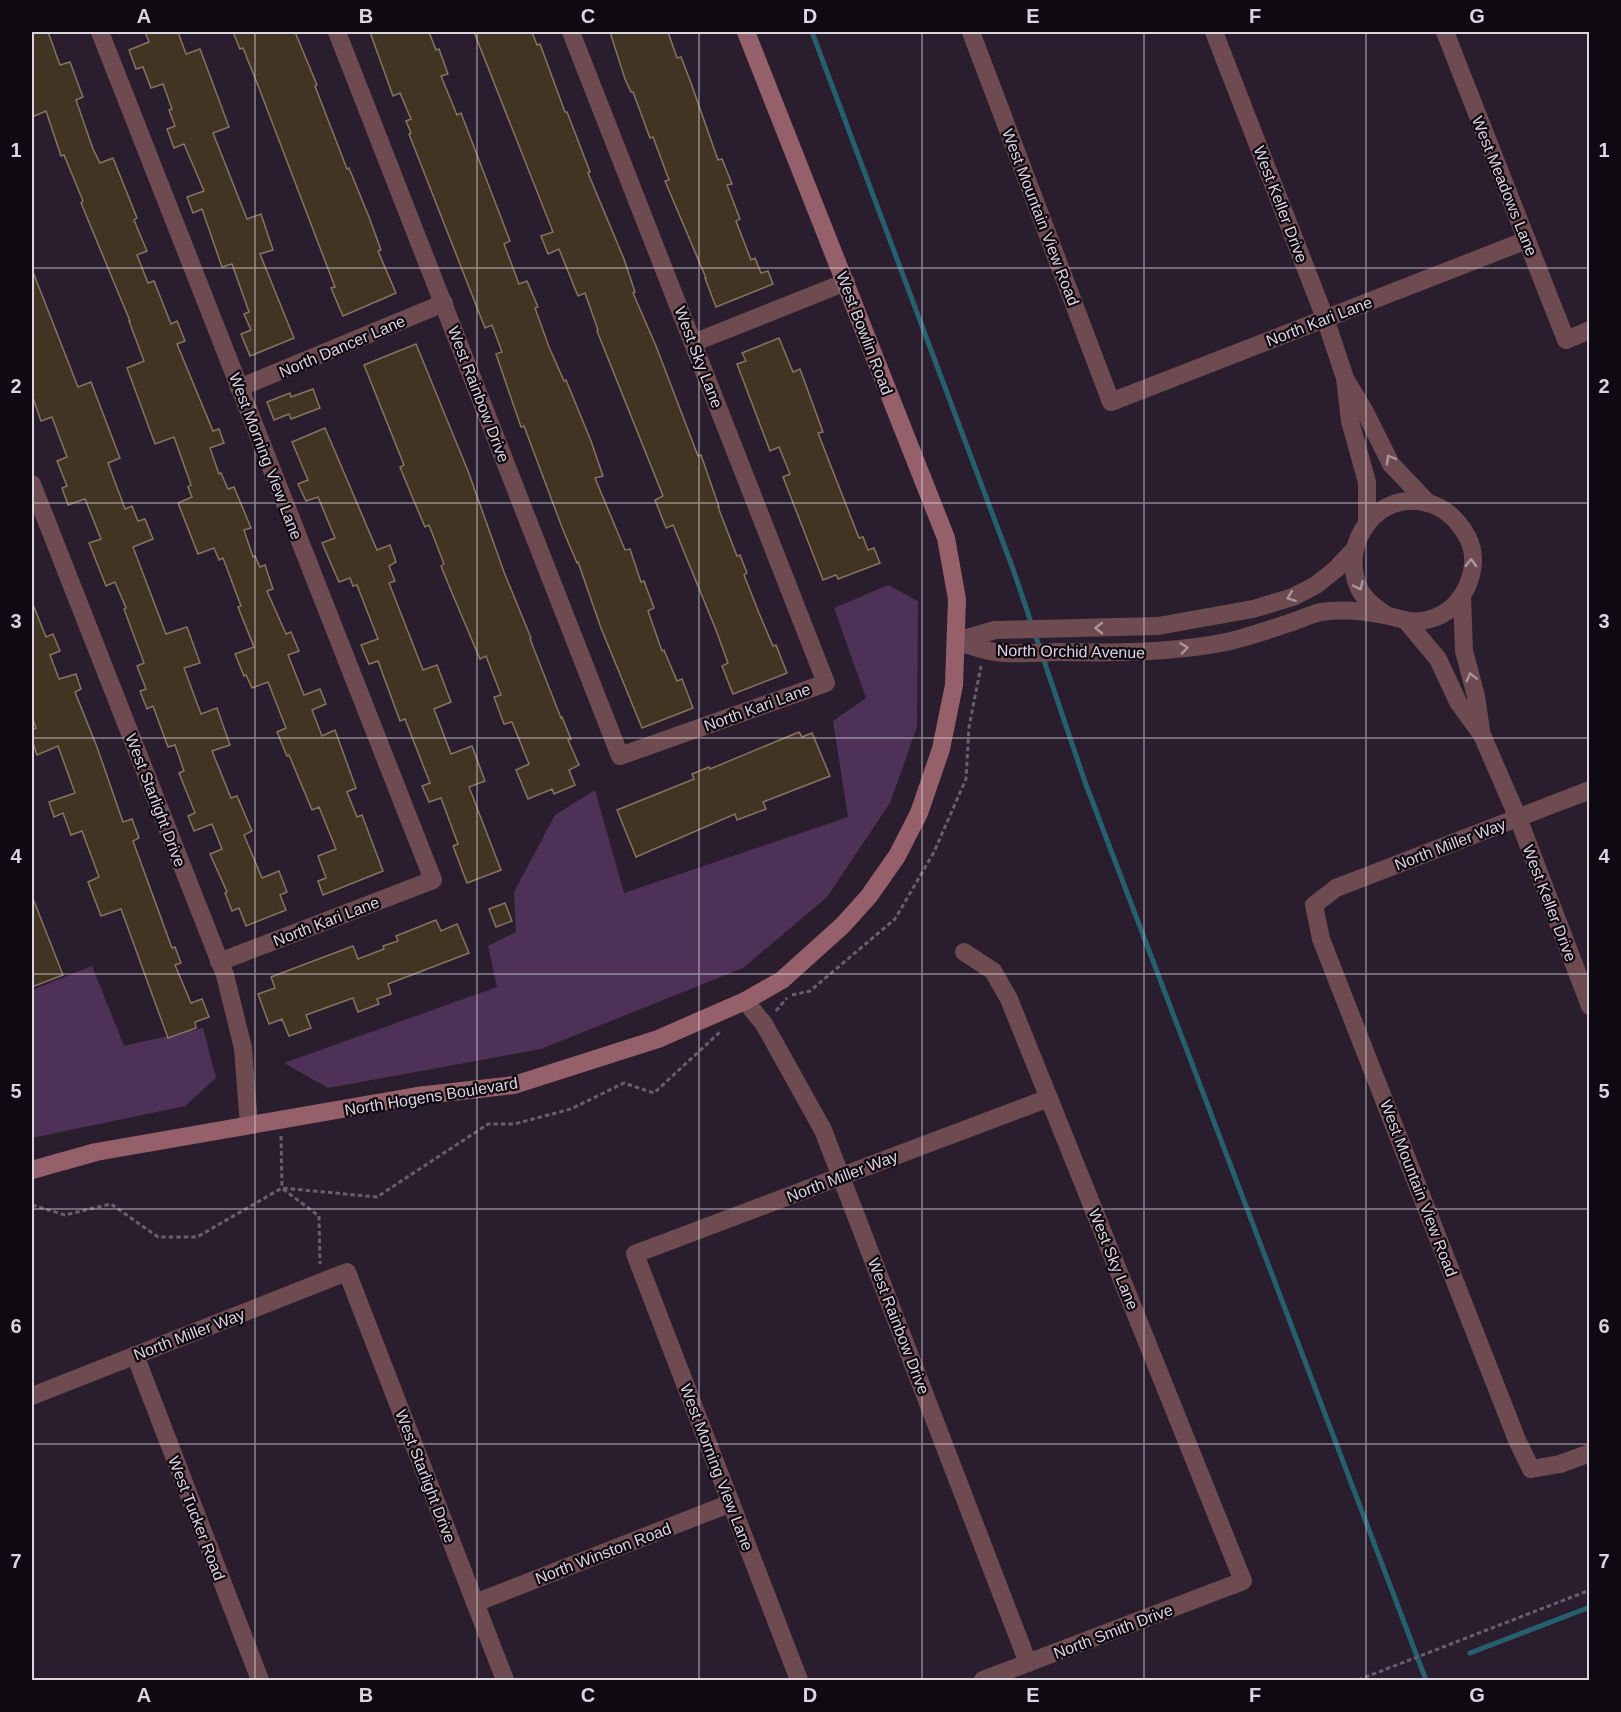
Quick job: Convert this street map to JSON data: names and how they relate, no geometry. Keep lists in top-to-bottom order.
{
  "streets": {
    "street": [
      "West Meadows Lane",
      "West Keller Drive",
      "West Mountain View Road",
      "North Kari Lane",
      "West Bowlin Road",
      "North Dancer Lane",
      "West Sky Lane",
      "West Rainbow Drive",
      "West Morning View Lane",
      "North Orchid Avenue",
      "West Starlight Drive",
      "North Miller Way",
      "North Hogens Boulevard",
      "West Tucker Road",
      "North Winston Road",
      "North Smith Drive"
    ]
  },
  "crossings": [
    ["West Meadows Lane", "North Kari Lane"],
    ["West Keller Drive", "North Kari Lane"],
    ["West Keller Drive", "North Orchid Avenue"],
    ["West Keller Drive", "North Miller Way"],
    ["West Mountain View Road", "North Kari Lane"],
    ["West Mountain View Road", "North Miller Way"],
    ["North Kari Lane", "West Sky Lane"],
    ["North Kari Lane", "West Rainbow Drive"],
    ["North Kari Lane", "West Morning View Lane"],
    ["North Kari Lane", "West Starlight Drive"],
    ["West Bowlin Road", "North Orchid Avenue"],
    ["West Bowlin Road", "North Hogens Boulevard"],
    ["North Dancer Lane", "West Rainbow Drive"],
    ["North Dancer Lane", "West Morning View Lane"],
    ["West Sky Lane", "North Miller Way"],
    ["West Sky Lane", "North Smith Drive"],
    ["West Rainbow Drive", "North Miller Way"],
    ["West Rainbow Drive", "North Hogens Boulevard"],
    ["West Rainbow Drive", "North Smith Drive"],
    ["West Morning View Lane", "North Miller Way"],
    ["West Morning View Lane", "North Winston Road"],
    ["North Orchid Avenue", "North Hogens Boulevard"],
    ["West Starlight Drive", "North Miller Way"],
    ["West Starlight Drive", "North Hogens Boulevard"],
    ["West Starlight Drive", "North Winston Road"],
    ["North Miller Way", "West Tucker Road"]
  ],
  "grid": {
    "columns": [
      "A",
      "B",
      "C",
      "D",
      "E",
      "F",
      "G"
    ],
    "rows": [
      "1",
      "2",
      "3",
      "4",
      "5",
      "6",
      "7"
    ]
  }
}
